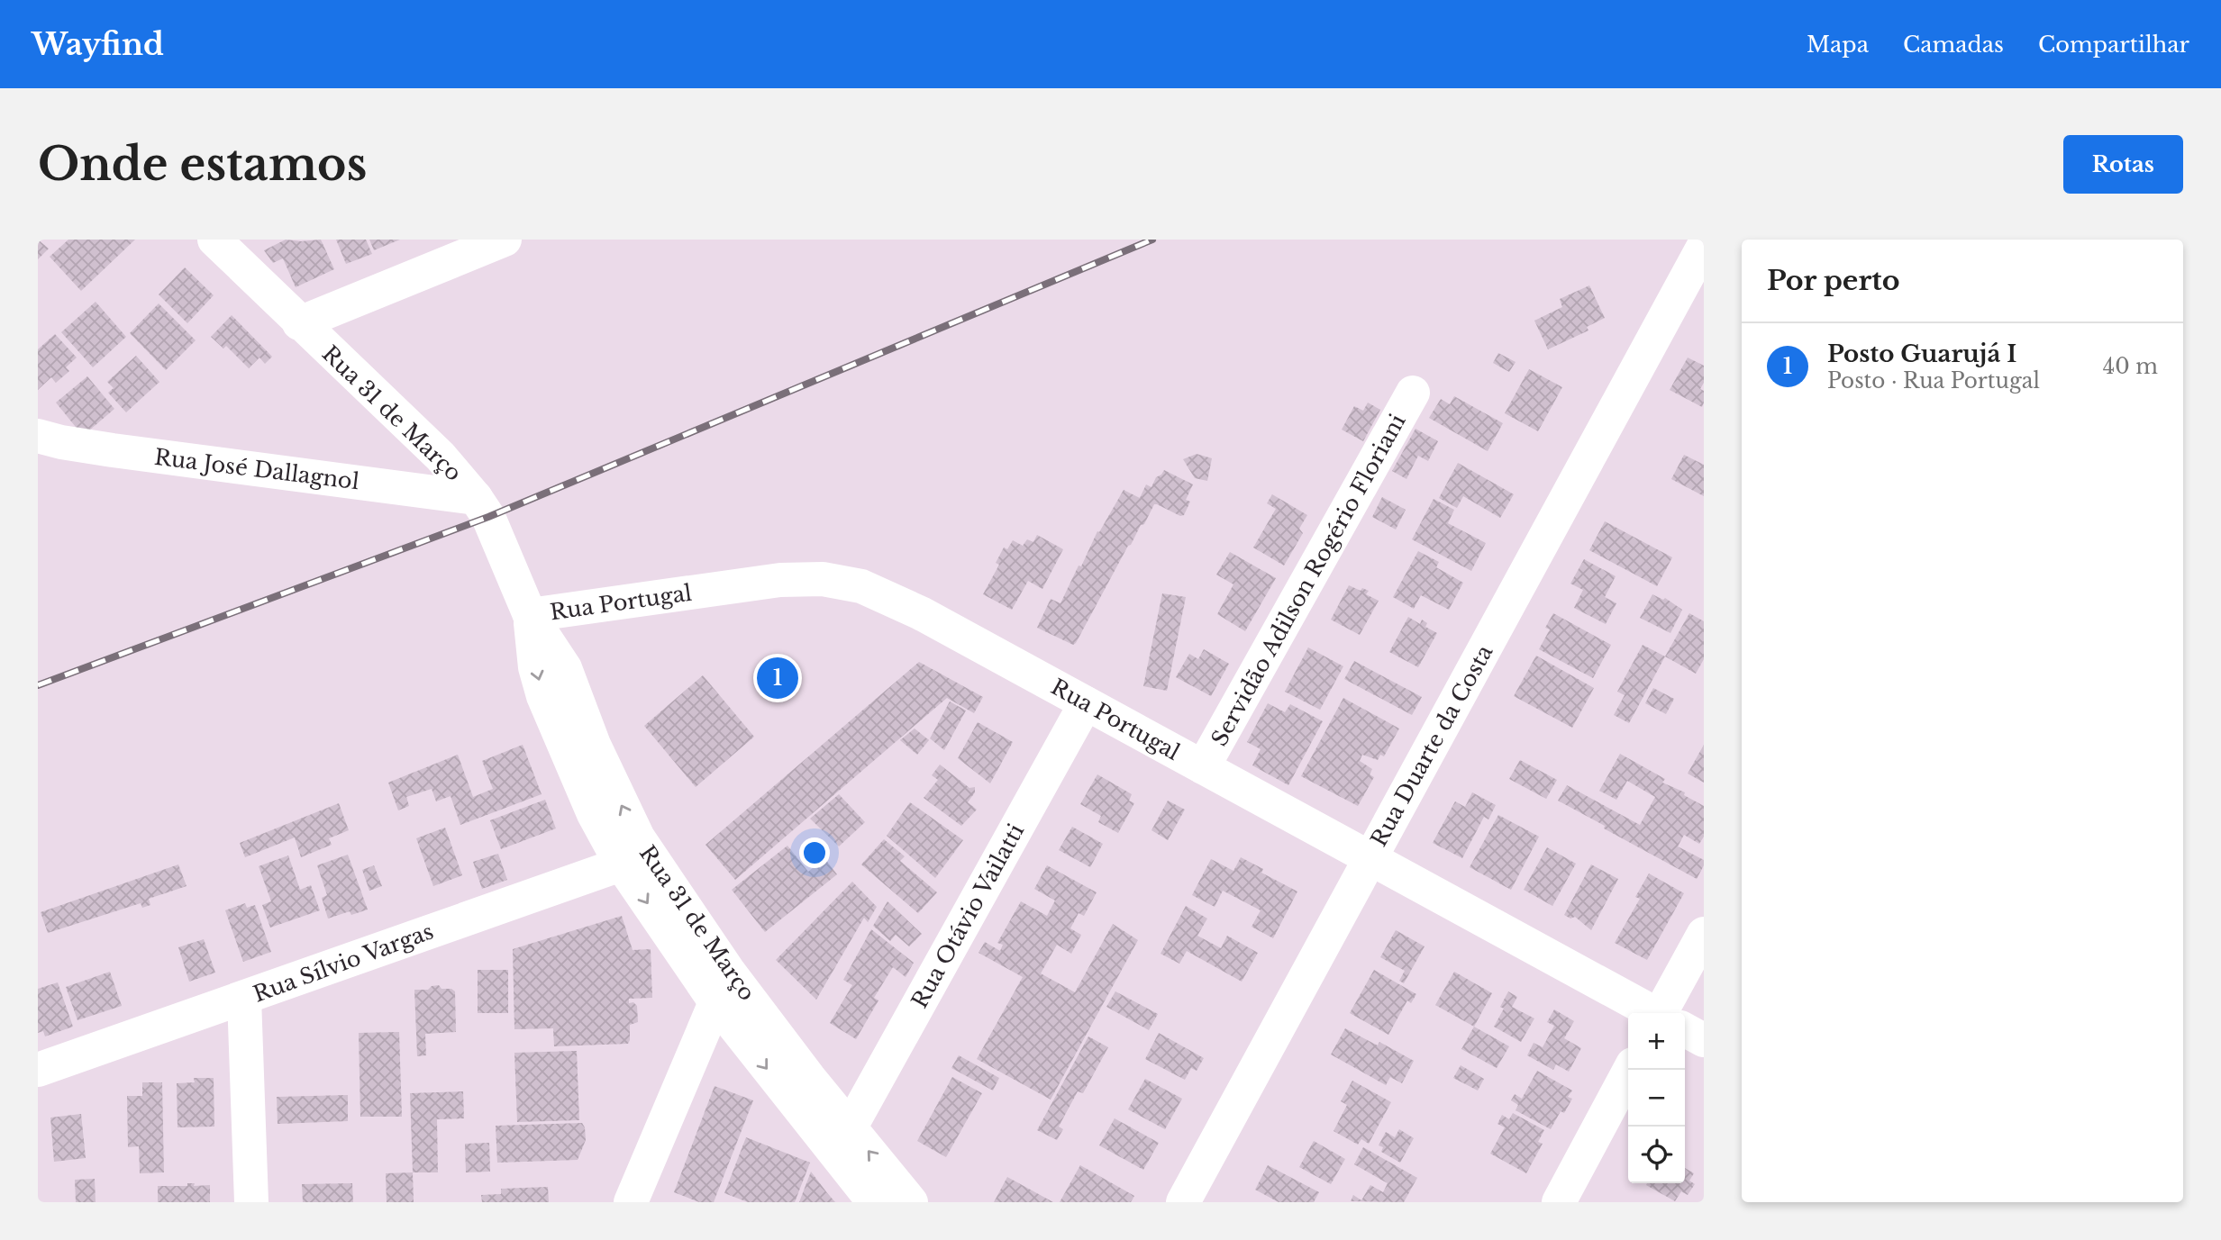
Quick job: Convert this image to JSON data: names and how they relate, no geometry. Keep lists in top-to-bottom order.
{
  "streets": {
    "street": [
      "Rua 31 de Março",
      "Rua José Dallagnol",
      "Servidão Adilson Rogério Floriani",
      "Rua Portugal",
      "Rua Duarte da Costa",
      "Rua Otávio Vailatti",
      "Rua Sílvio Vargas"
    ]
  },
  "crossings": [
    ["Rua 31 de Março", "Rua José Dallagnol"],
    ["Rua 31 de Março", "Rua Portugal"],
    ["Rua 31 de Março", "Rua Otávio Vailatti"],
    ["Rua 31 de Março", "Rua Sílvio Vargas"],
    ["Servidão Adilson Rogério Floriani", "Rua Portugal"],
    ["Rua Portugal", "Rua Duarte da Costa"],
    ["Rua Portugal", "Rua Otávio Vailatti"]
  ],
  "page": {
    "header": "Wayfind",
    "nav": ["Mapa", "Camadas", "Compartilhar"],
    "buttons": "Rotas",
    "title": "Onde estamos",
    "heading": "Por perto",
    "list": [
      {
        "mark": "1",
        "name": "Posto Guarujá I",
        "note": "Posto · Rua Portugal",
        "value": "40 m"
      }
    ],
    "pins": "1",
    "map_buttons": ["+", "−"]
  }
}
